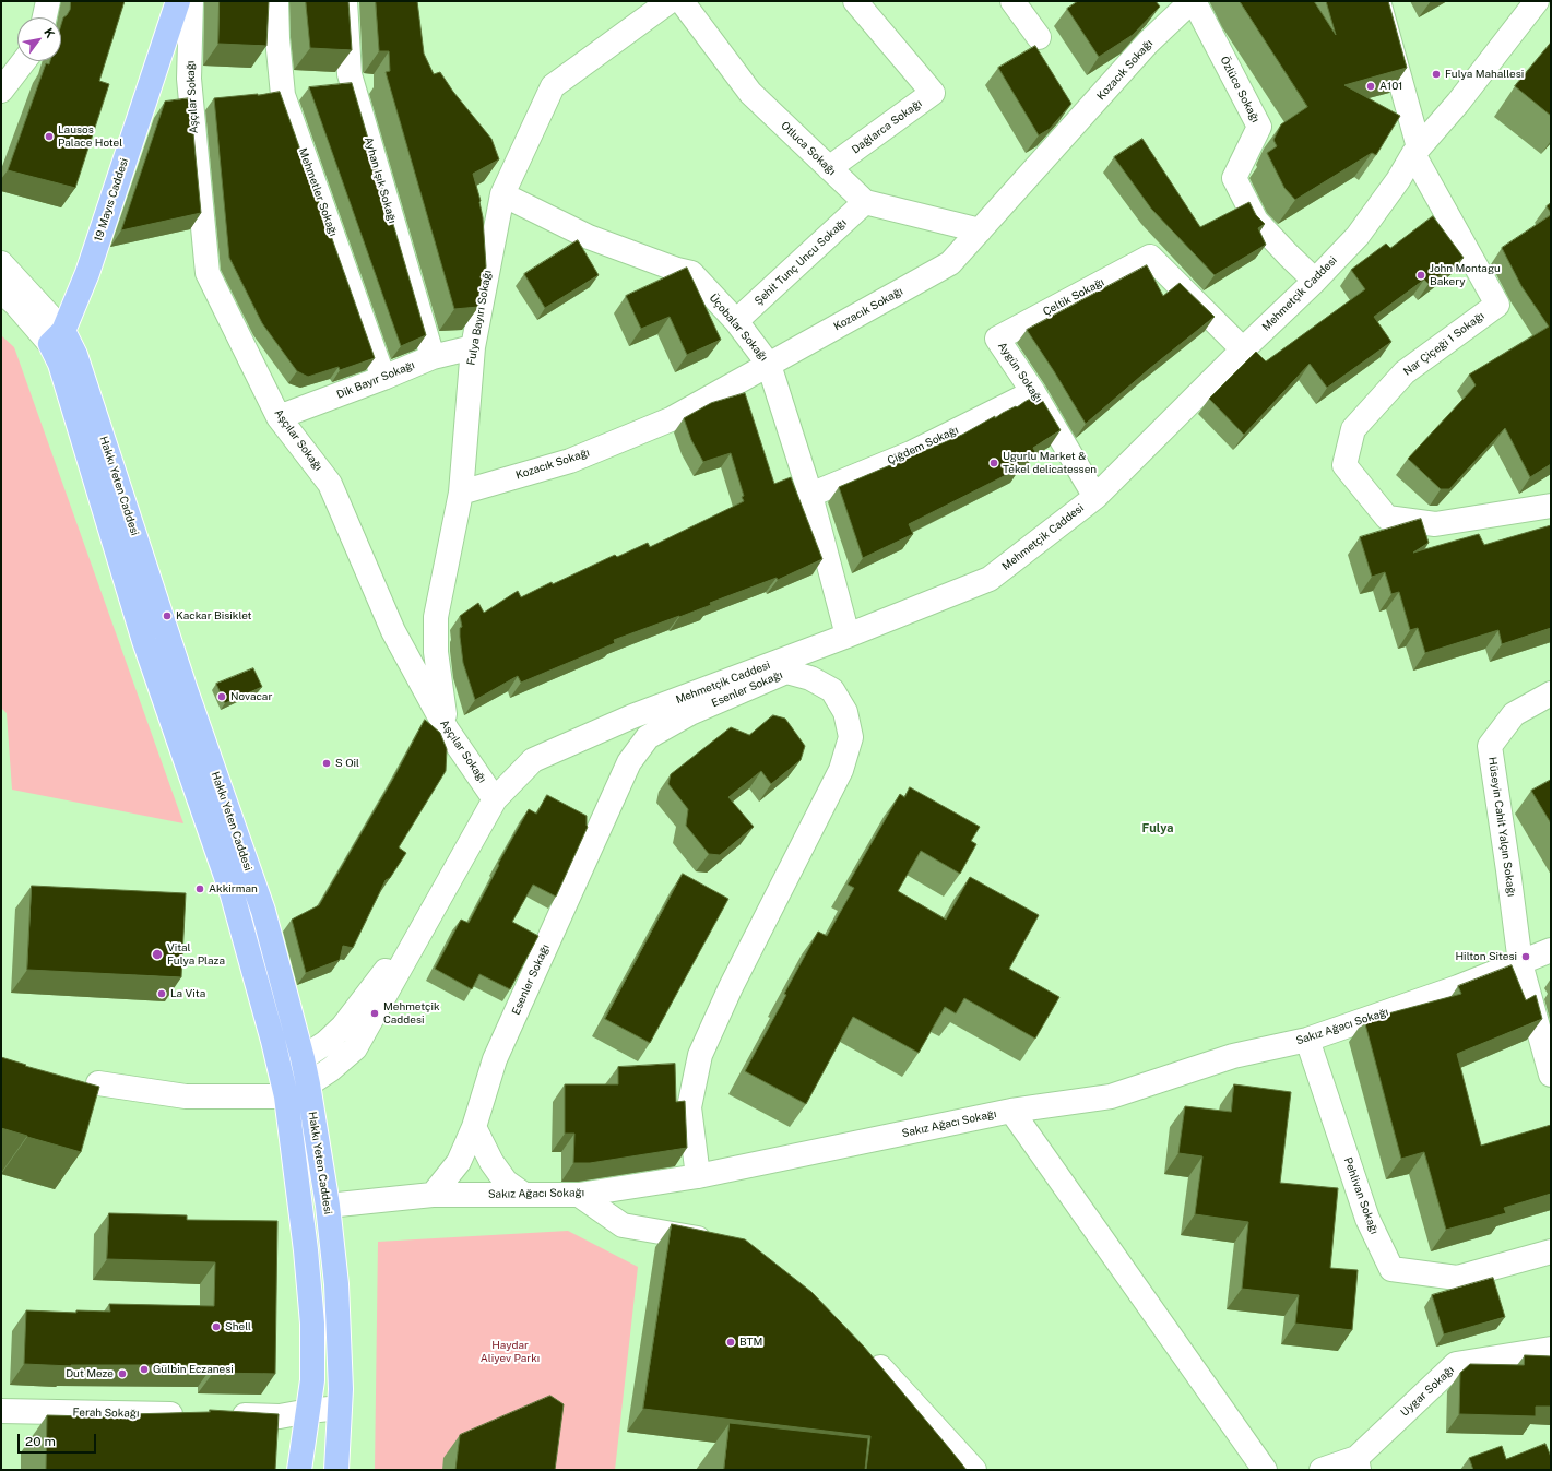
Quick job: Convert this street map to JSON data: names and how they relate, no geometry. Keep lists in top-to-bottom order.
{
  "streets": {
    "main road": ["19 Mayıs Caddesi", "Hakkı Yeten Caddesi"],
    "street": [
      "Kozacık Sokağı",
      "Özlüce Sokağı",
      "Aşçılar Sokağı",
      "Dağlarca Sokağı",
      "Otluca Sokağı",
      "Ayhan Işık Sokağı",
      "Mehmetler Sokağı",
      "Şehit Tunç Uncu Sokağı",
      "Mehmetçik Caddesi",
      "Çeltik Sokağı",
      "Fulya Bayırı Sokağı",
      "Üçobalar Sokağı",
      "Nar Çiçeği 1 Sokağı",
      "Aygün Sokağı",
      "Dik Bayır Sokağı",
      "Çiğdem Sokağı",
      "Esenler Sokağı",
      "Hüseyin Cahit Yalçın Sokağı",
      "Sakız Ağacı Sokağı",
      "Pehlivan Sokağı",
      "Uygar Sokağı",
      "Ferah Sokağı"
    ]
  },
  "crossings": [
    ["Kozacık Sokağı", "Özlüce Sokağı"],
    ["Kozacık Sokağı", "Otluca Sokağı"],
    ["Kozacık Sokağı", "Fulya Bayırı Sokağı"],
    ["Kozacık Sokağı", "Üçobalar Sokağı"],
    ["Özlüce Sokağı", "Mehmetçik Caddesi"],
    ["Aşçılar Sokağı", "Mehmetçik Caddesi"],
    ["Aşçılar Sokağı", "Fulya Bayırı Sokağı"],
    ["Aşçılar Sokağı", "Dik Bayır Sokağı"],
    ["Dağlarca Sokağı", "Otluca Sokağı"],
    ["Otluca Sokağı", "Şehit Tunç Uncu Sokağı"],
    ["Ayhan Işık Sokağı", "Dik Bayır Sokağı"],
    ["Mehmetler Sokağı", "Dik Bayır Sokağı"],
    ["19 Mayıs Caddesi", "Hakkı Yeten Caddesi"],
    ["Şehit Tunç Uncu Sokağı", "Üçobalar Sokağı"],
    ["Mehmetçik Caddesi", "Çeltik Sokağı"],
    ["Mehmetçik Caddesi", "Üçobalar Sokağı"],
    ["Mehmetçik Caddesi", "Nar Çiçeği 1 Sokağı"],
    ["Mehmetçik Caddesi", "Aygün Sokağı"],
    ["Mehmetçik Caddesi", "Hakkı Yeten Caddesi"],
    ["Çeltik Sokağı", "Aygün Sokağı"],
    ["Fulya Bayırı Sokağı", "Üçobalar Sokağı"],
    ["Fulya Bayırı Sokağı", "Dik Bayır Sokağı"],
    ["Üçobalar Sokağı", "Çiğdem Sokağı"],
    ["Aygün Sokağı", "Çiğdem Sokağı"],
    ["Hakkı Yeten Caddesi", "Sakız Ağacı Sokağı"],
    ["Esenler Sokağı", "Sakız Ağacı Sokağı"],
    ["Hüseyin Cahit Yalçın Sokağı", "Sakız Ağacı Sokağı"],
    ["Sakız Ağacı Sokağı", "Pehlivan Sokağı"]
  ],
  "districts": ["Fulya"],
  "parks": ["Haydar Aliyev Parkı"],
  "places": [
    "Fulya Mahallesi",
    "A101",
    "Lausos Palace Hotel",
    "John Montagu Bakery",
    "Ugurlu Market & Tekel delicatessen",
    "Kackar Bisiklet",
    "Novacar",
    "S Oil",
    "Akkirman",
    "Vital Fulya Plaza",
    "Hilton Sitesi",
    "La Vita",
    "Mehmetçik Caddesi",
    "Shell",
    "BTM",
    "Gülbin Eczanesi",
    "Dut Meze"
  ],
  "scale_bar": "20 m",
  "north": "top right"
}
